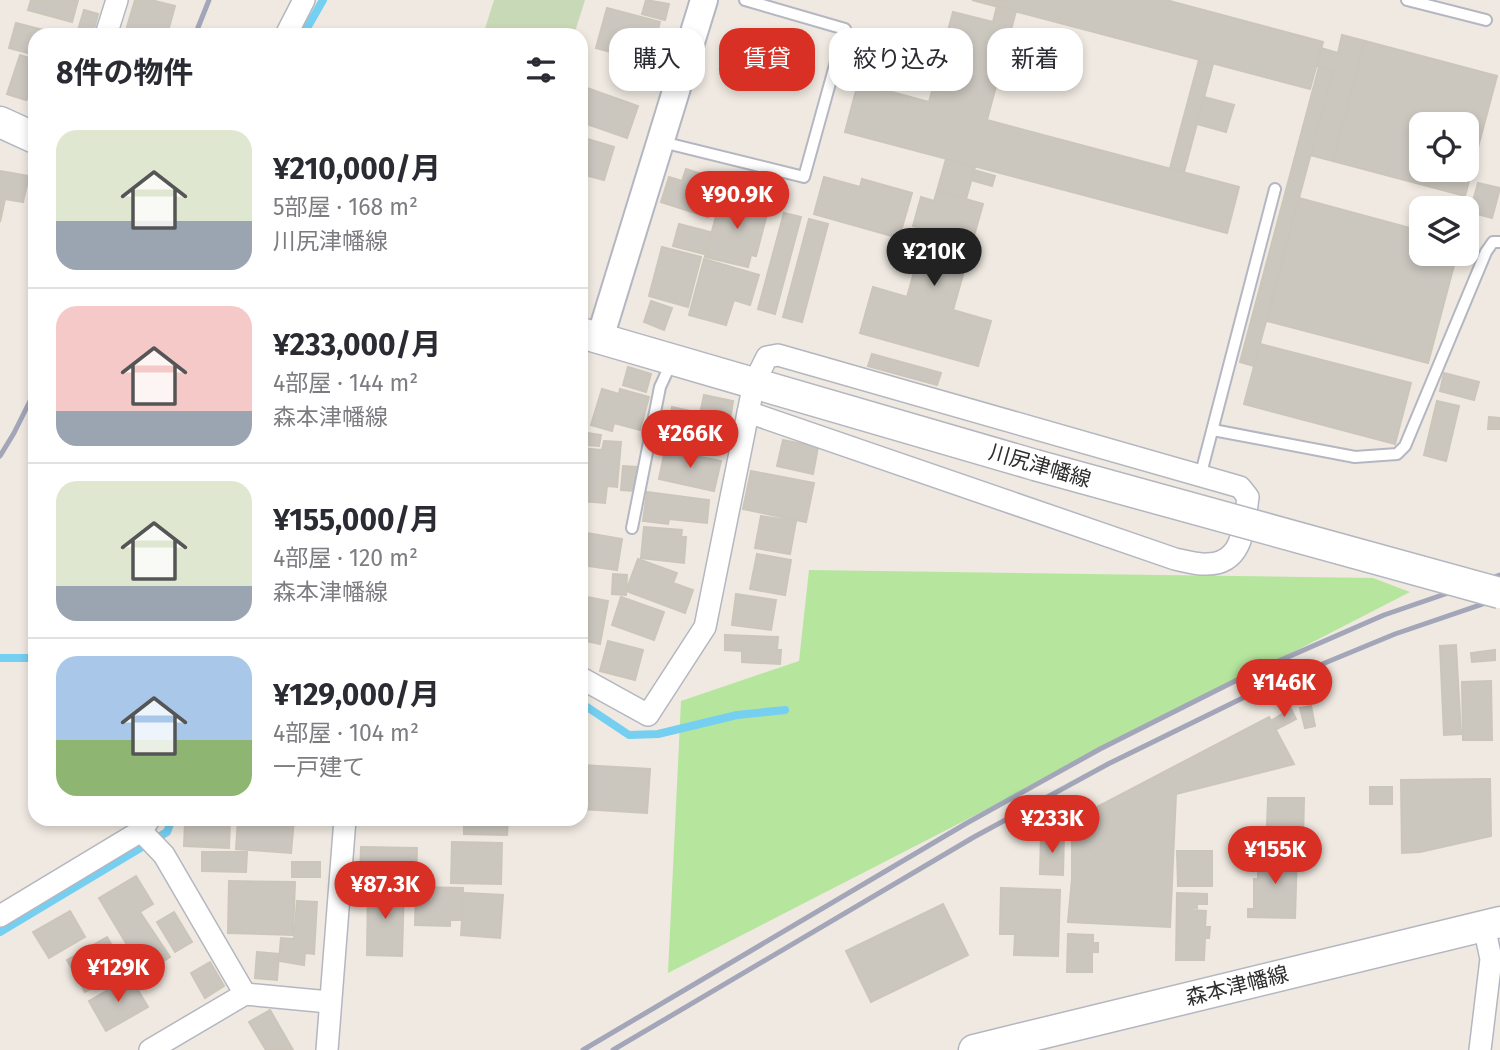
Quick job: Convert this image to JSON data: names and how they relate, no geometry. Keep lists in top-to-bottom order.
{
  "streets": {
    "main road": ["川尻津幡線", "森本津幡線"]
  },
  "page": {
    "chip": [
      "購入",
      "賃貸",
      "絞り込み",
      "新着"
    ],
    "heading": "8件の物件",
    "list": [
      {
        "name": "¥210,000/月",
        "note": "5部屋 · 168 m² · 川尻津幡線"
      },
      {
        "name": "¥233,000/月",
        "note": "4部屋 · 144 m² · 森本津幡線"
      },
      {
        "name": "¥155,000/月",
        "note": "4部屋 · 120 m² · 森本津幡線"
      },
      {
        "name": "¥129,000/月",
        "note": "4部屋 · 104 m² · 一戸建て"
      }
    ],
    "price": [
      "¥90.9K",
      "¥210K",
      "¥266K",
      "¥146K",
      "¥233K",
      "¥155K",
      "¥87.3K",
      "¥129K"
    ]
  }
}
